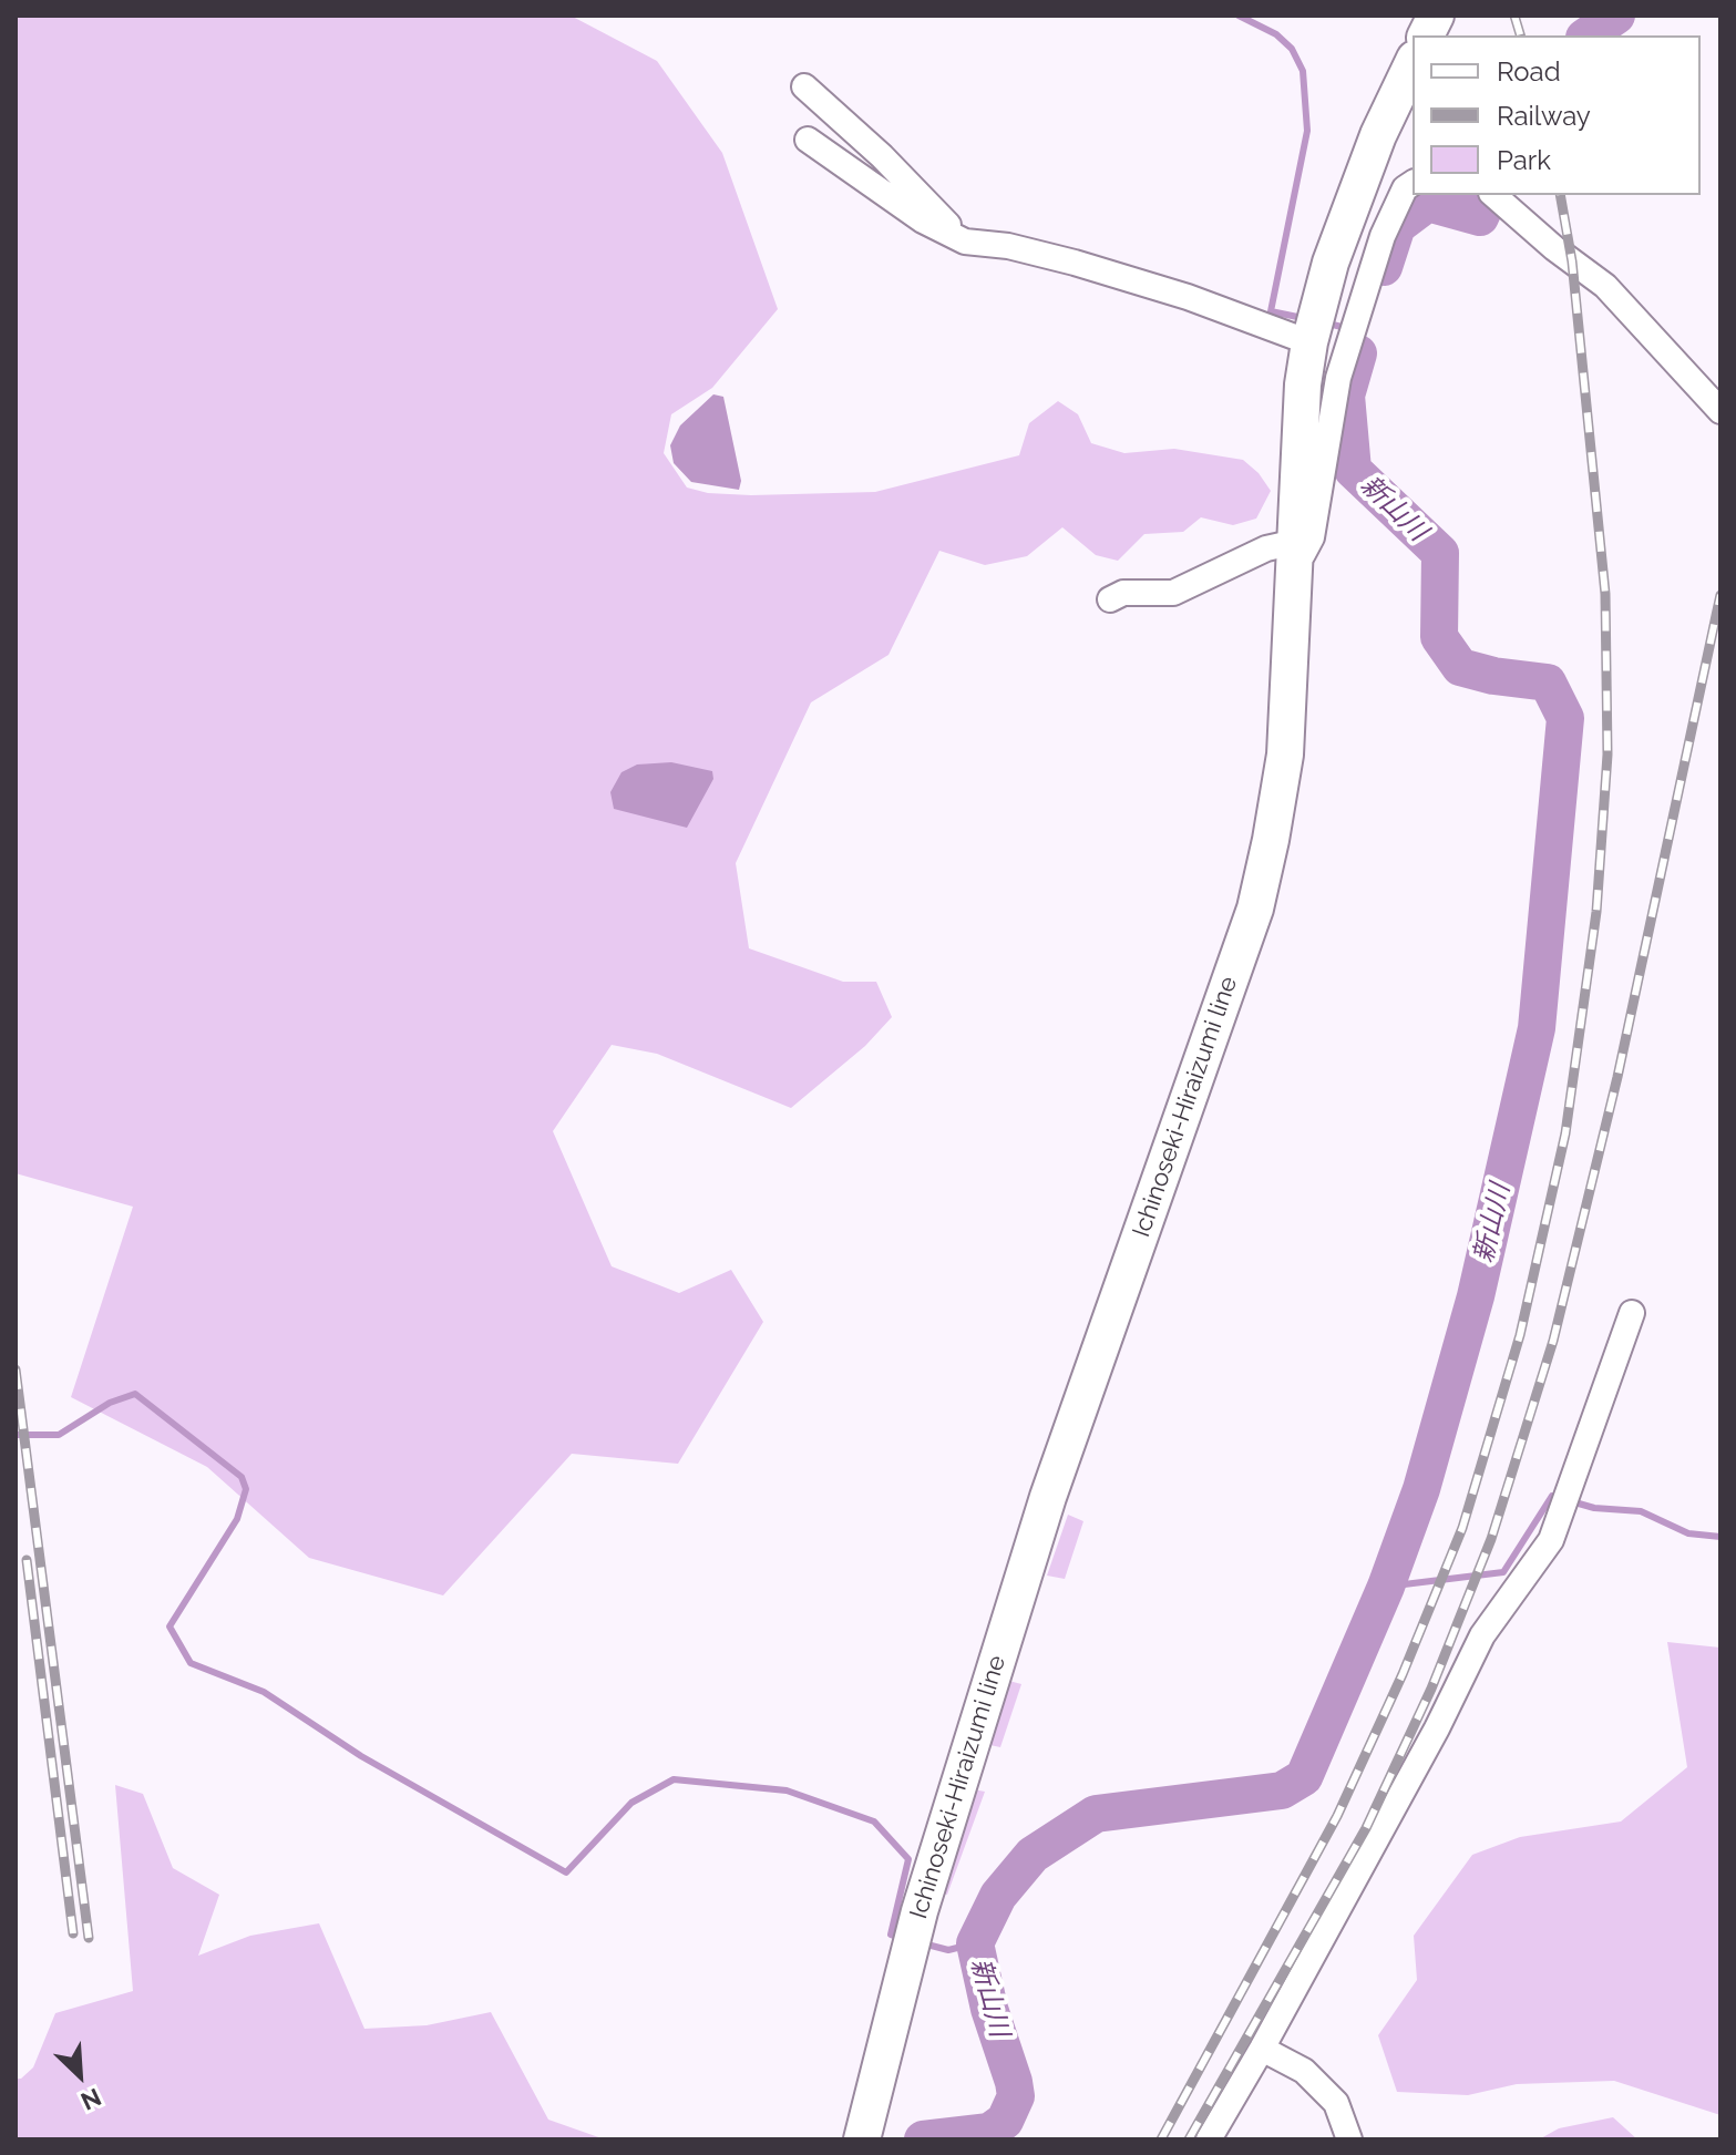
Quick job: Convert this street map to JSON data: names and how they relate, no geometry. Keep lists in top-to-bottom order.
{
  "streets": {
    "main road": ["Ichinoseki-Hiraizumi line"]
  },
  "water": ["新山川"],
  "legend": ["Road", "Railway", "Park"],
  "north": "bottom right"
}
